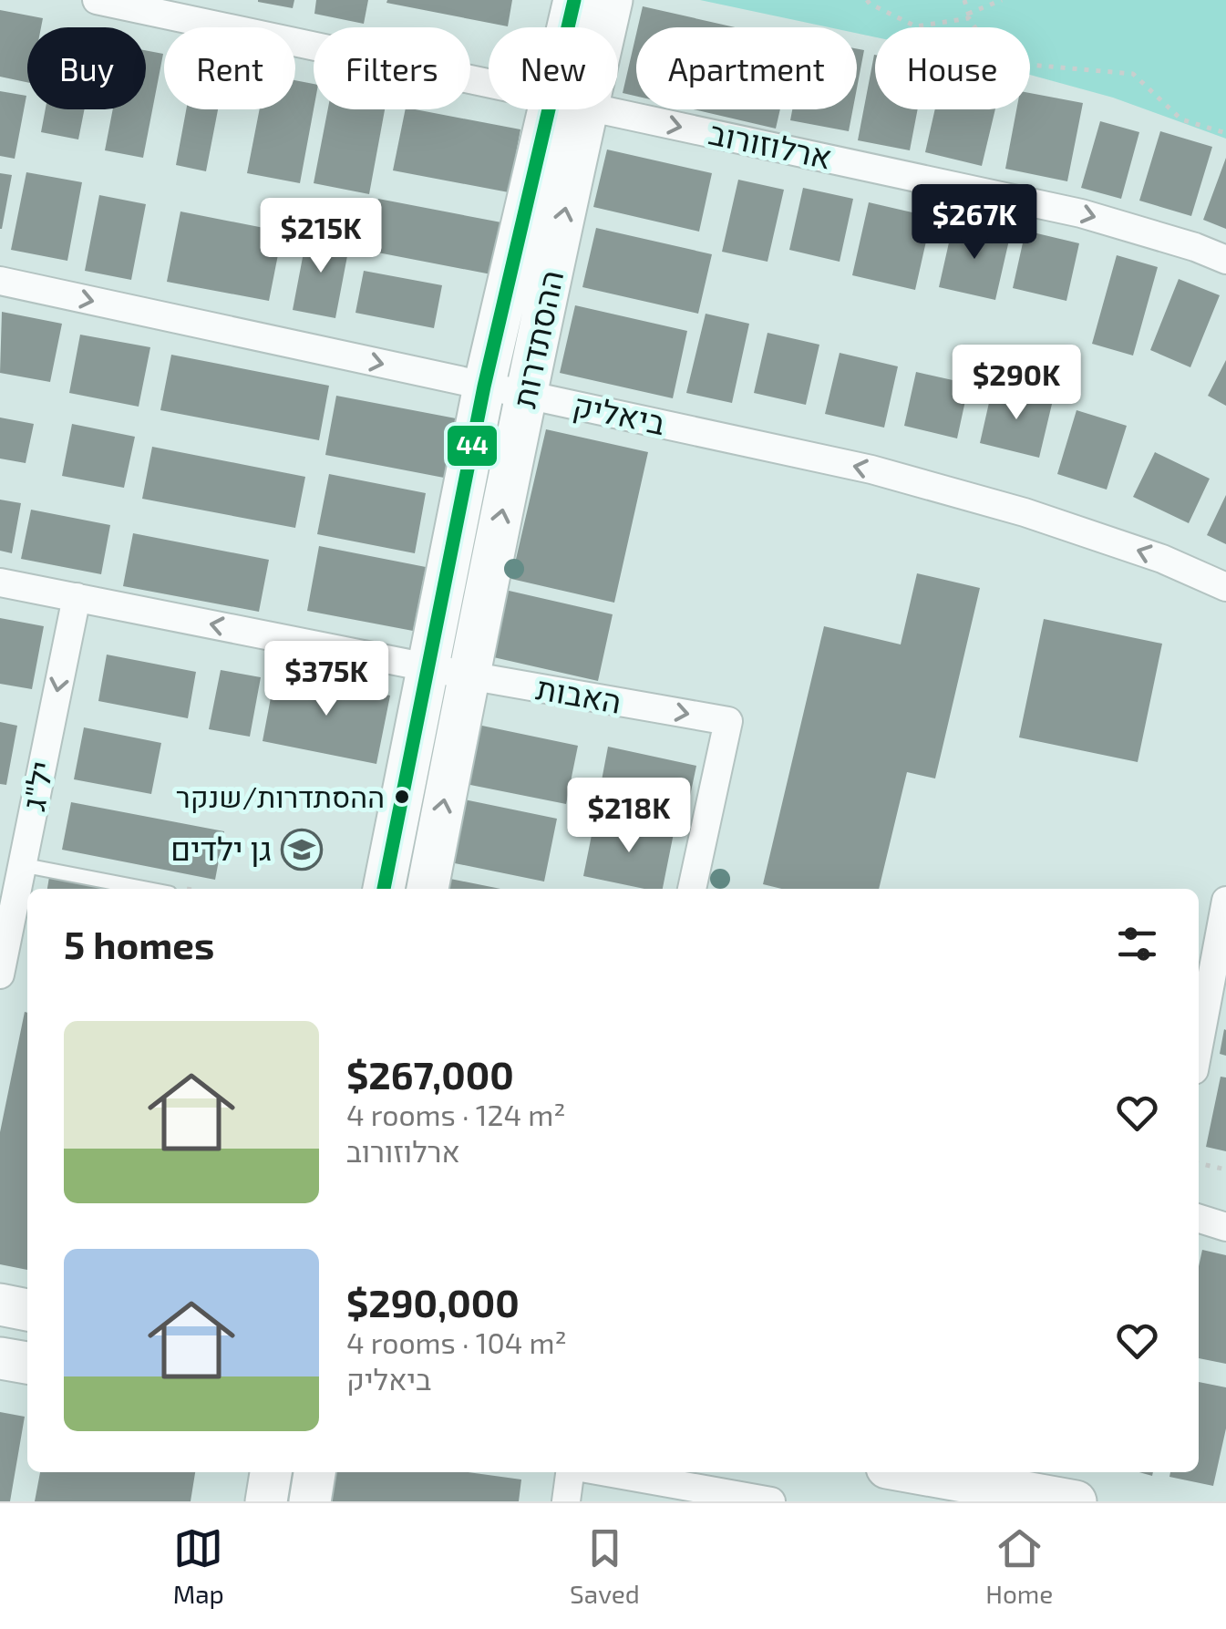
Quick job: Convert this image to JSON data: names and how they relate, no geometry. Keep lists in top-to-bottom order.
{
  "streets": {
    "street": [
      "ארלוזורוב",
      "ההסתדרות",
      "ביאליק",
      "האבות",
      "יל\"ג"
    ]
  },
  "crossings": [
    ["ההסתדרות", "ביאליק"],
    ["ההסתדרות", "האבות"],
    ["האבות", "יל\"ג"]
  ],
  "one_way": ["ארלוזורוב", "יל\"ג"],
  "places": {
    "other": ["ההסתדרות/שנקר"],
    "school or university": ["גן ילדים"]
  },
  "lines": ["transit line 44"],
  "page": {
    "chip": [
      "Buy",
      "Rent",
      "Filters",
      "New",
      "Apartment",
      "House"
    ],
    "price": [
      "$267K",
      "$215K",
      "$290K",
      "$375K",
      "$218K"
    ],
    "heading": "5 homes",
    "list": [
      {
        "name": "$267,000",
        "note": "4 rooms · 124 m² · ארלוזורוב"
      },
      {
        "name": "$290,000",
        "note": "4 rooms · 104 m² · ביאליק"
      }
    ],
    "tabs": ["Map", "Saved", "Home"]
  }
}
